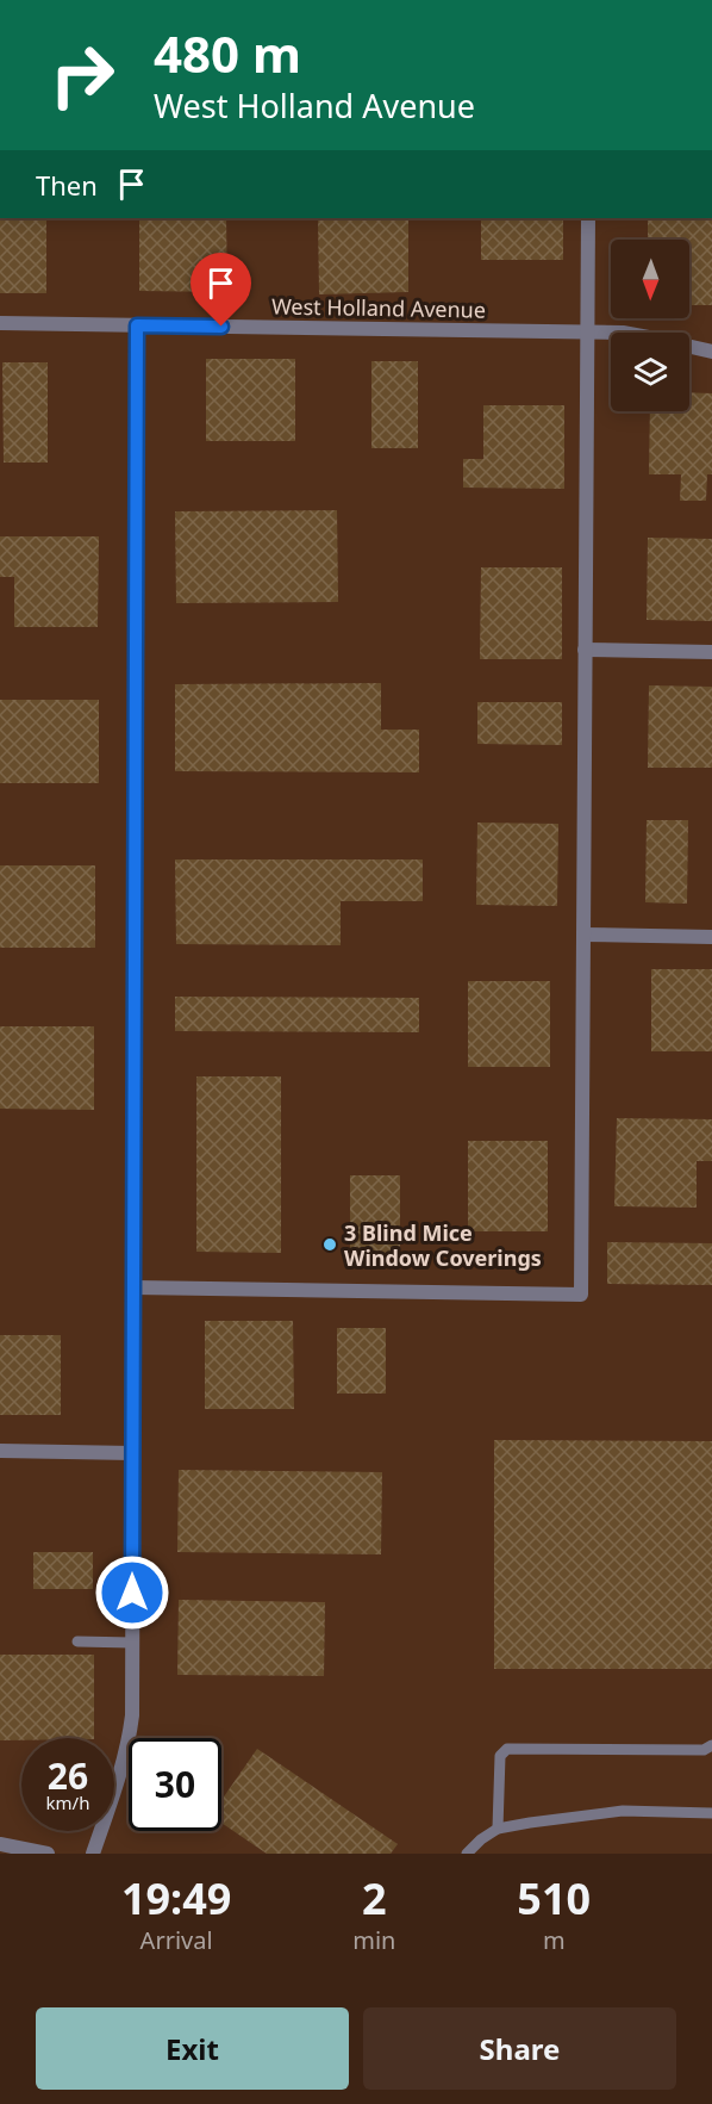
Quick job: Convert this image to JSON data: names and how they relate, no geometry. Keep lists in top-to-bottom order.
{
  "streets": {
    "street": ["West Holland Avenue"]
  },
  "places": ["3 Blind Mice Window Coverings"],
  "north": "bottom",
  "page": {
    "turn": ["480 m", "West Holland Avenue"],
    "then": "Then",
    "speed": "26 km/h",
    "limit": "30",
    "eta": [
      "19:49",
      "Arrival",
      "2",
      "min",
      "510",
      "m"
    ],
    "buttons": ["Exit", "Share"]
  }
}
